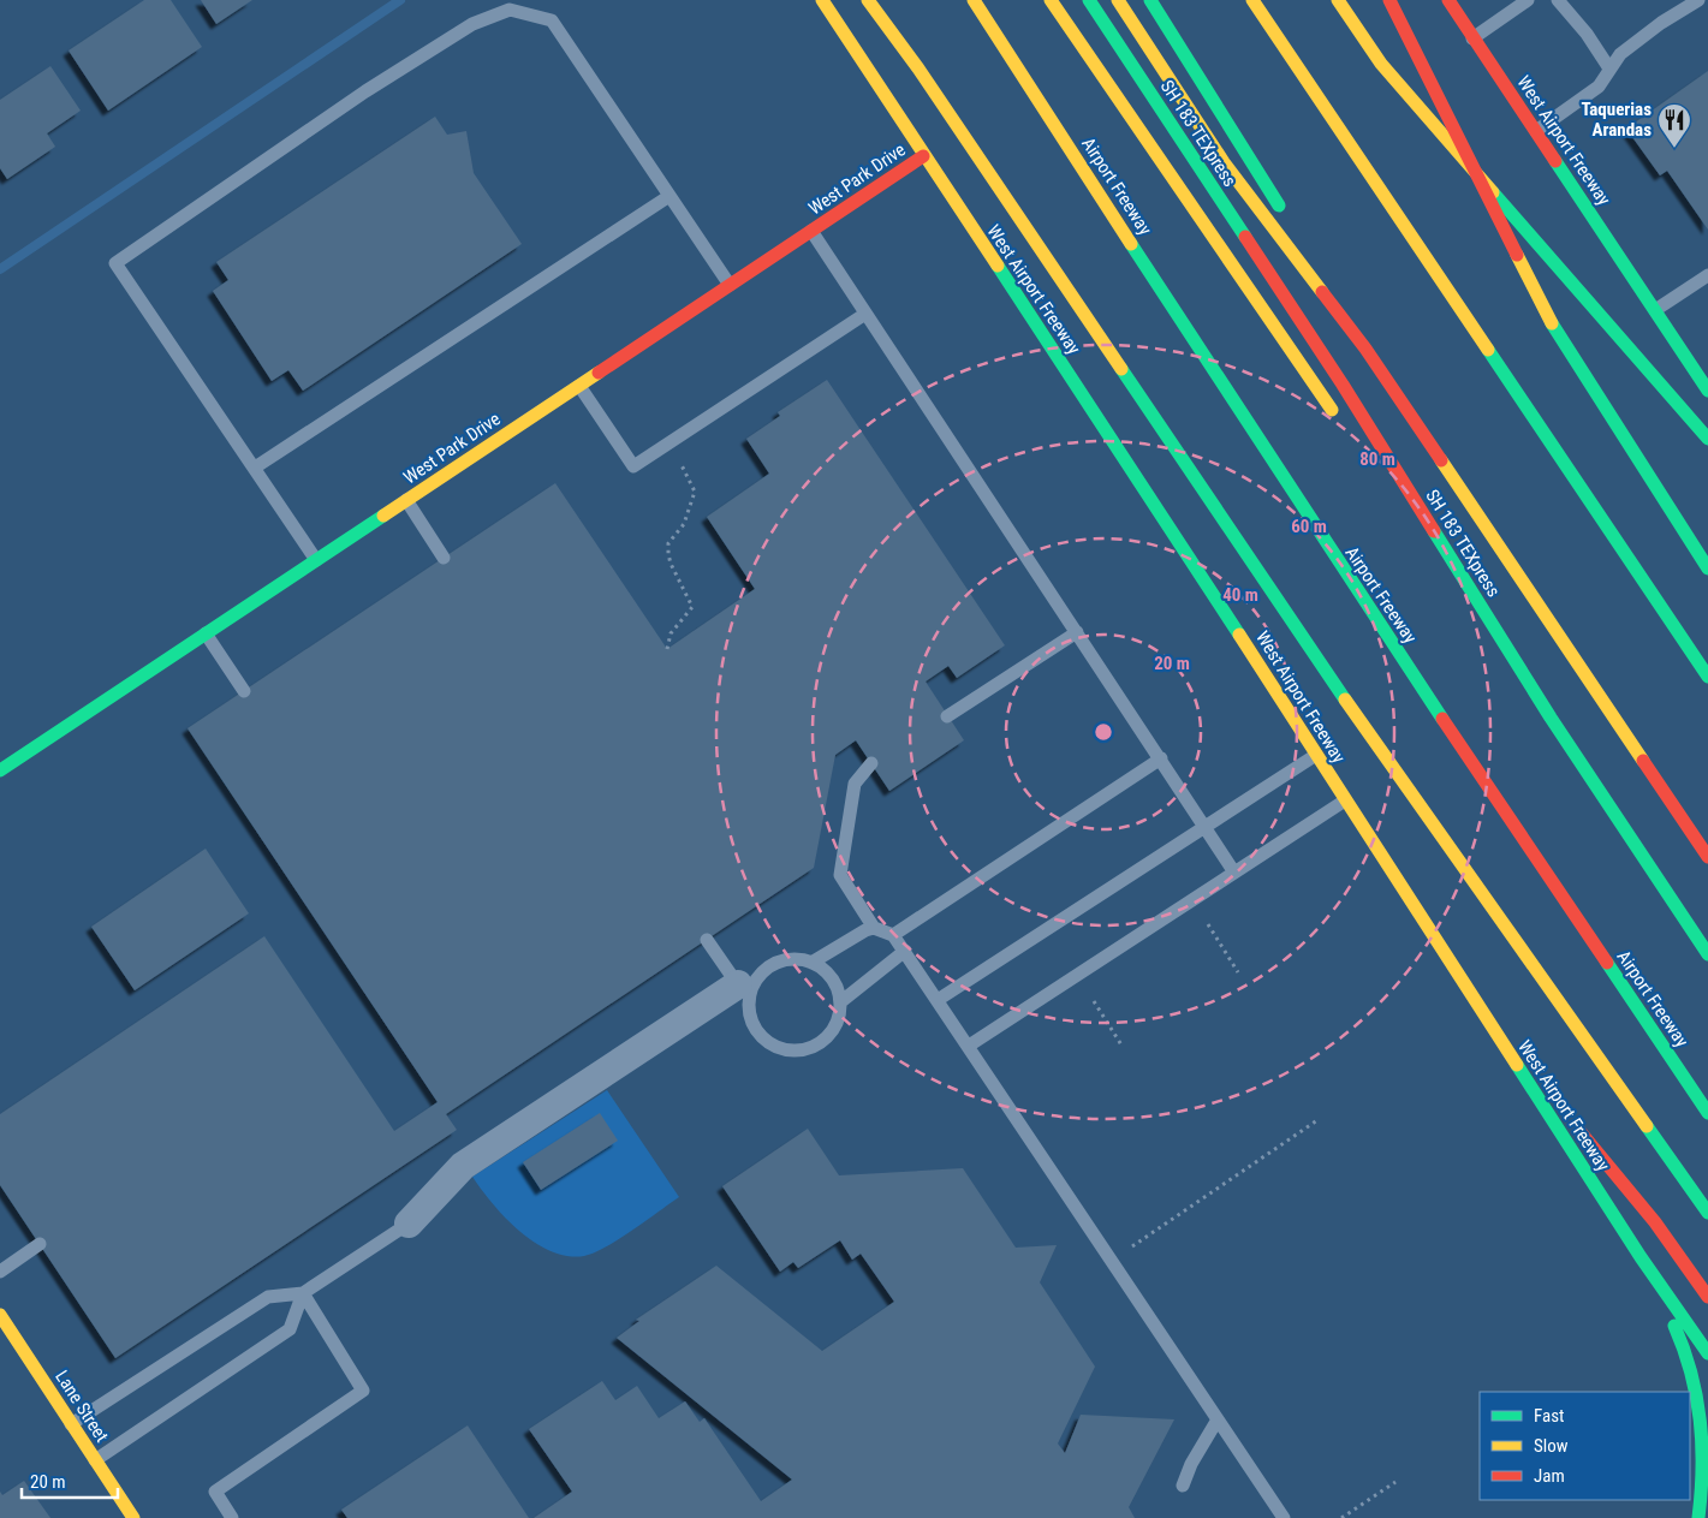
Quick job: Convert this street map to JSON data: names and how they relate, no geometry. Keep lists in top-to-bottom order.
{
  "streets": {
    "main road": [
      "SH 183 TEXpress",
      "West Airport Freeway",
      "West Park Drive",
      "Airport Freeway",
      "Lane Street"
    ]
  },
  "crossings": [
    ["West Airport Freeway", "West Park Drive"]
  ],
  "places": {
    "restaurant": ["Taquerias Arandas"]
  },
  "legend": ["Fast", "Slow", "Jam"],
  "scale_bar": "20 m",
  "rings": [
    "80 m",
    "60 m",
    "40 m",
    "20 m"
  ]
}
